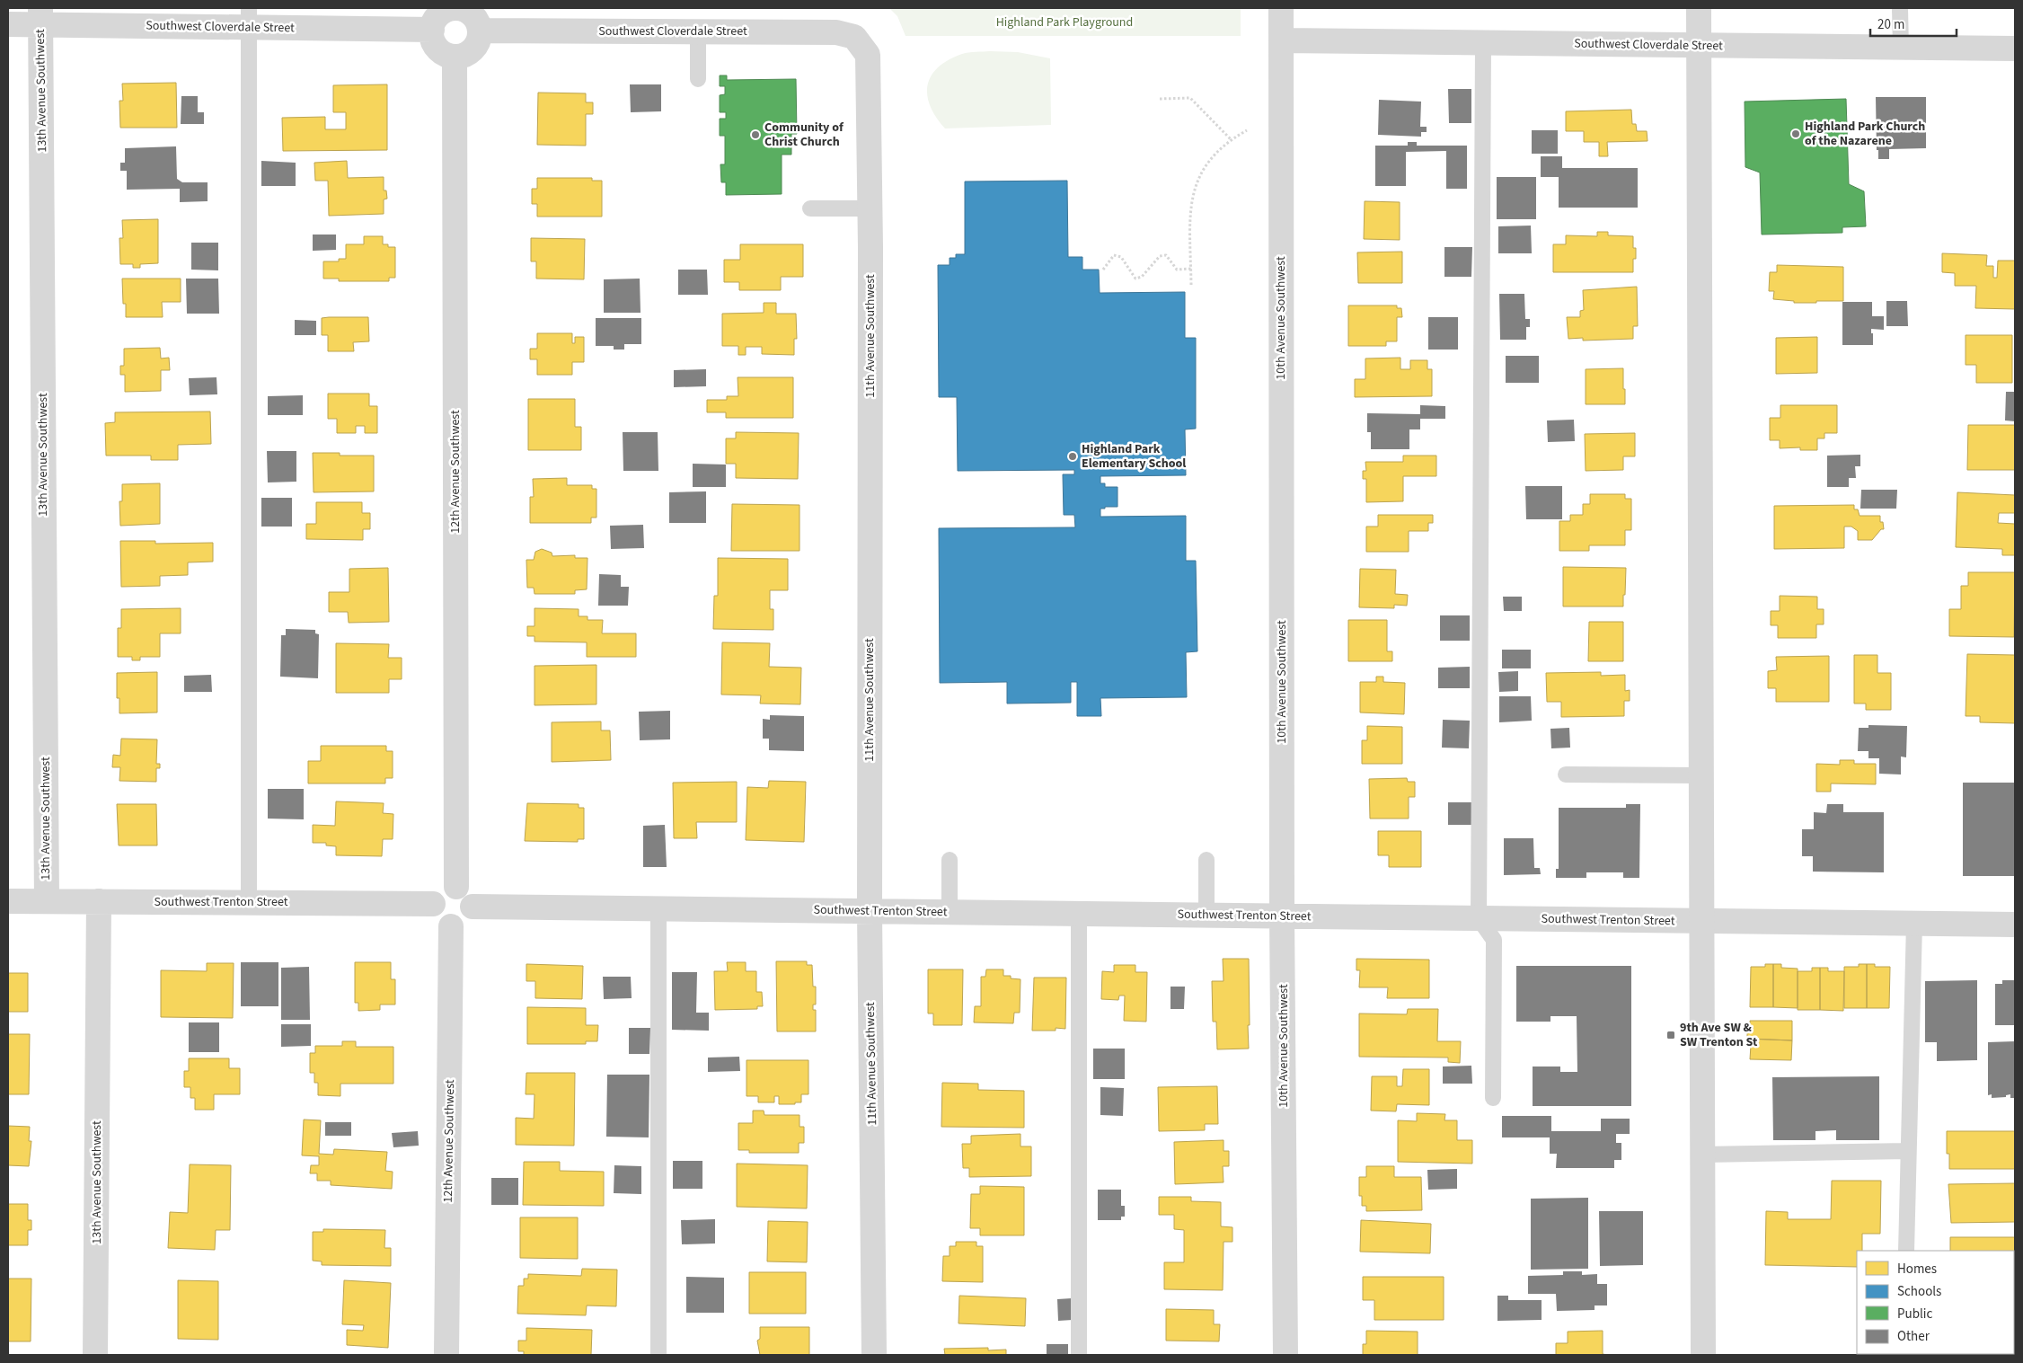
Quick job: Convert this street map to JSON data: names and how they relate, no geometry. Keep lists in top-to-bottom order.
{
  "streets": {
    "street": [
      "Southwest Cloverdale Street",
      "13th Avenue Southwest",
      "10th Avenue Southwest",
      "11th Avenue Southwest",
      "12th Avenue Southwest",
      "Southwest Trenton Street"
    ]
  },
  "crossings": [
    ["Southwest Cloverdale Street", "13th Avenue Southwest"],
    ["Southwest Cloverdale Street", "10th Avenue Southwest"],
    ["Southwest Cloverdale Street", "11th Avenue Southwest"],
    ["Southwest Cloverdale Street", "12th Avenue Southwest"],
    ["13th Avenue Southwest", "Southwest Trenton Street"],
    ["10th Avenue Southwest", "Southwest Trenton Street"],
    ["11th Avenue Southwest", "Southwest Trenton Street"],
    ["12th Avenue Southwest", "Southwest Trenton Street"]
  ],
  "parks": ["Highland Park Playground"],
  "places": {
    "other": ["Highland Park Church of the Nazarene", "Community of Christ Church", "Highland Park Elementary School"],
    "transit": ["9th Ave SW & SW Trenton St"]
  },
  "legend": [
    "Homes",
    "Schools",
    "Public",
    "Other"
  ],
  "scale_bar": "20 m"
}
